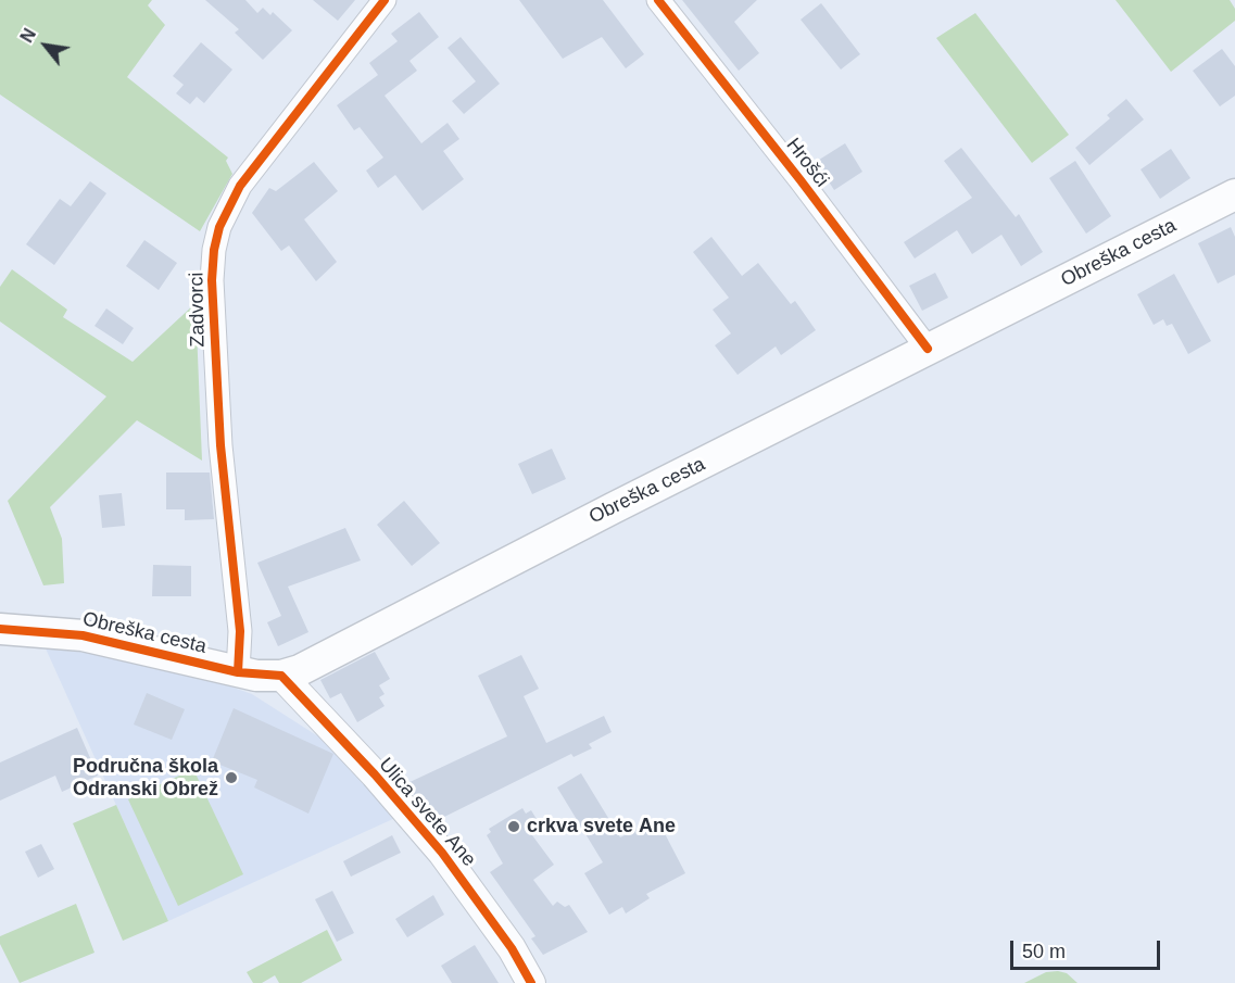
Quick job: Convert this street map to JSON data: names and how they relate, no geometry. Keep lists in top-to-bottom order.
{
  "streets": {
    "main road": ["Obreška cesta"],
    "street": ["Hrošći", "Zadvorci", "Ulica svete Ane"]
  },
  "crossings": [
    ["Hrošći", "Obreška cesta"],
    ["Obreška cesta", "Zadvorci"],
    ["Obreška cesta", "Ulica svete Ane"]
  ],
  "places": ["Područna škola Odranski Obrež", "crkva svete Ane"],
  "scale_bar": "50 m",
  "north": "top left"
}
